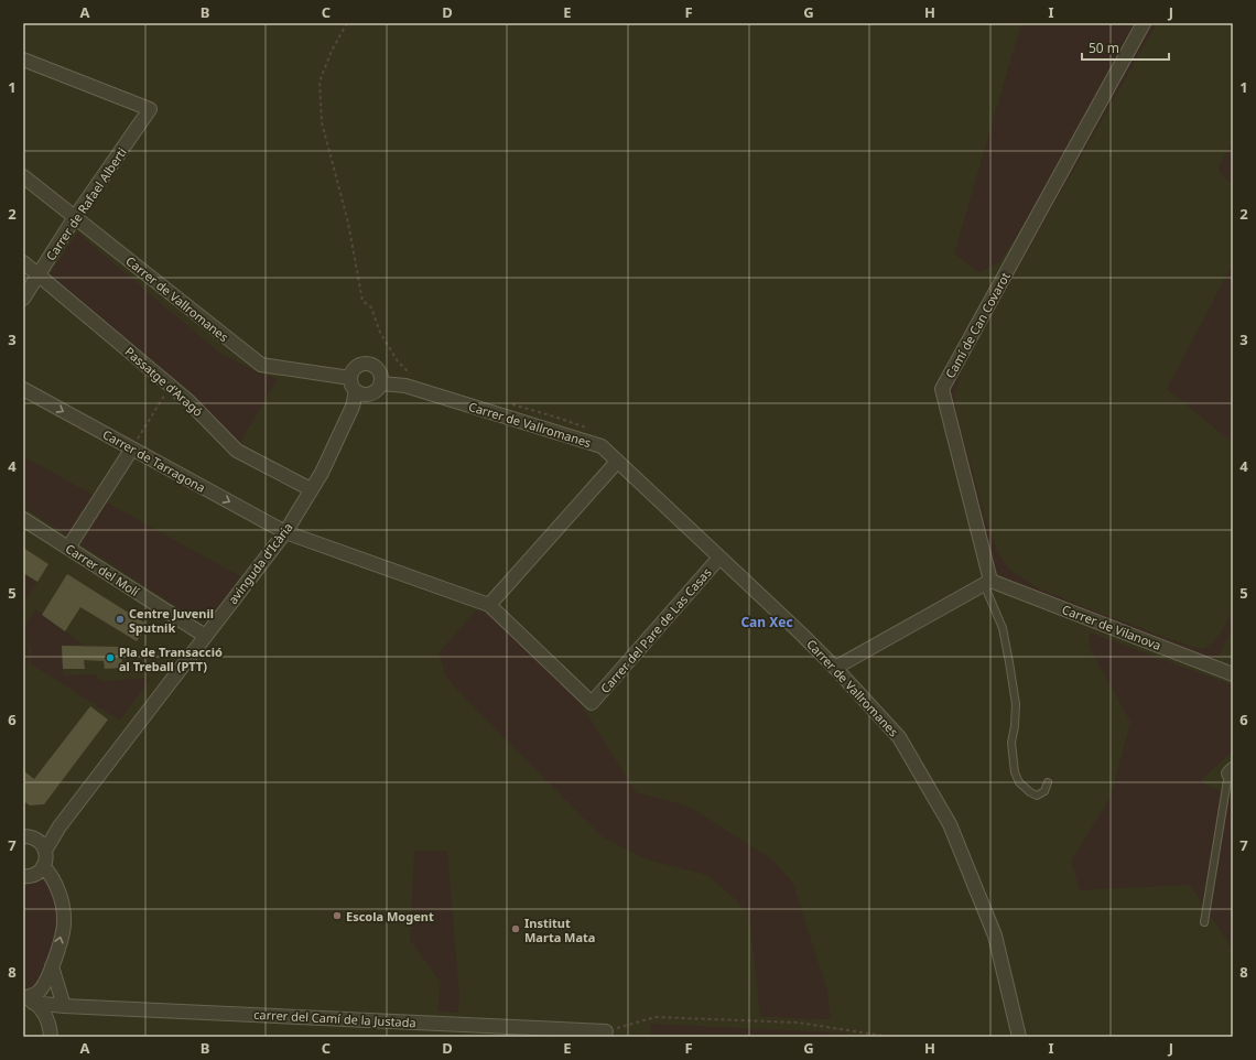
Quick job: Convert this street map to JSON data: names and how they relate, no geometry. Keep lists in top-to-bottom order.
{
  "streets": {
    "street": [
      "Carrer de Rafael Alberti",
      "Carrer de Vallromanes",
      "Camí de Can Covarot",
      "Passatge d'Aragó",
      "Carrer de Tarragona",
      "avinguda d'Icària",
      "Carrer del Molí",
      "Carrer de Vilanova",
      "Carrer del Pare de Las Casas",
      "carrer del Camí de la Justada"
    ]
  },
  "crossings": [
    ["Carrer de Rafael Alberti", "Carrer de Vallromanes"],
    ["Carrer de Rafael Alberti", "Passatge d'Aragó"],
    ["Carrer de Vallromanes", "avinguda d'Icària"],
    ["Carrer de Vallromanes", "Carrer del Pare de Las Casas"],
    ["Camí de Can Covarot", "Carrer de Vilanova"],
    ["Passatge d'Aragó", "avinguda d'Icària"],
    ["Carrer de Tarragona", "avinguda d'Icària"],
    ["Carrer de Tarragona", "Carrer del Pare de Las Casas"],
    ["avinguda d'Icària", "Carrer del Molí"]
  ],
  "one_way": ["Carrer de Tarragona"],
  "districts": ["Can Xec"],
  "places": [
    "Centre Juvenil Sputnik",
    "Pla de Transacció al Treball (PTT)",
    "Escola Mogent",
    "Institut Marta Mata"
  ],
  "scale_bar": "50 m",
  "grid": {
    "columns": [
      "A",
      "B",
      "C",
      "D",
      "E",
      "F",
      "G",
      "H",
      "I",
      "J"
    ],
    "rows": [
      "1",
      "2",
      "3",
      "4",
      "5",
      "6",
      "7",
      "8"
    ]
  }
}
